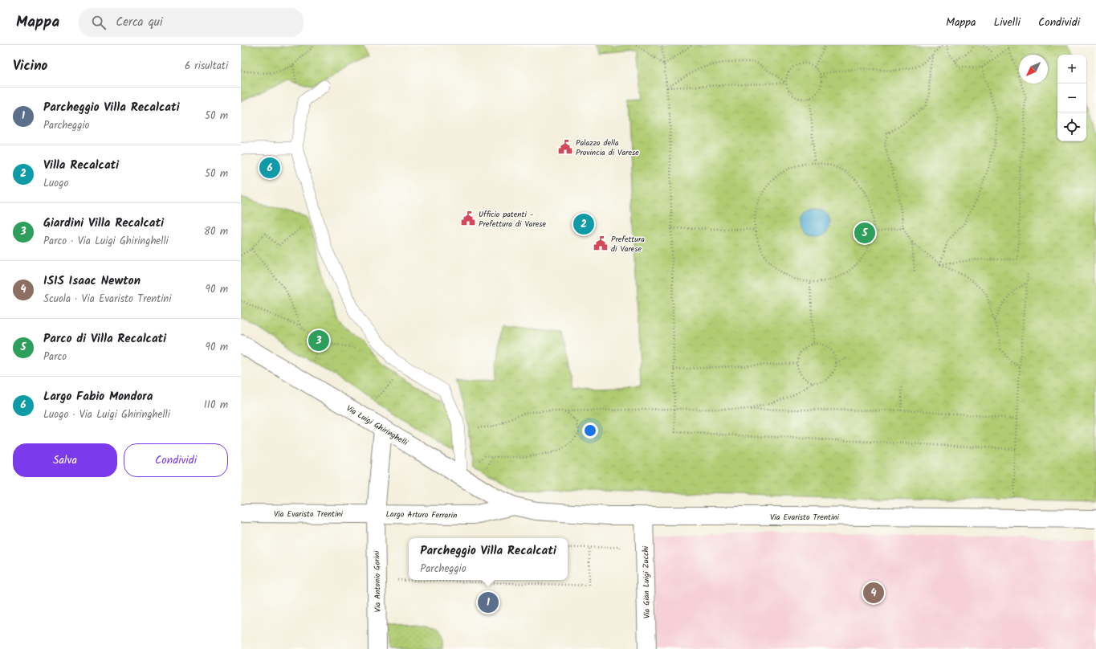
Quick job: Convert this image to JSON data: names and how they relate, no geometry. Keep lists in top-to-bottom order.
{
  "streets": {
    "street": [
      "Via Luigi Ghiringhelli",
      "Via Evaristo Trentini",
      "Largo Arturo Ferrarin",
      "Via Antonio Gorini",
      "Via Gian Luigi Zucchi"
    ]
  },
  "crossings": [
    ["Via Luigi Ghiringhelli", "Via Evaristo Trentini"],
    ["Via Luigi Ghiringhelli", "Largo Arturo Ferrarin"],
    ["Via Evaristo Trentini", "Largo Arturo Ferrarin"],
    ["Via Evaristo Trentini", "Via Antonio Gorini"],
    ["Via Evaristo Trentini", "Via Gian Luigi Zucchi"],
    ["Largo Arturo Ferrarin", "Via Antonio Gorini"]
  ],
  "places": {
    "public building": ["Palazzo della Provincia di Varese", "Ufficio patenti - Prefettura di Varese", "Prefettura di Varese"]
  },
  "north": "bottom left",
  "page": {
    "header": "Mappa",
    "search": "Cerca qui",
    "nav": ["Mappa", "Livelli", "Condividi"],
    "heading": ["Vicino", "6 risultati"],
    "map_buttons": ["+", "−"],
    "list": [
      {
        "mark": "1",
        "name": "Parcheggio Villa Recalcati",
        "note": "Parcheggio",
        "value": "50 m"
      },
      {
        "mark": "2",
        "name": "Villa Recalcati",
        "note": "Luogo",
        "value": "50 m"
      },
      {
        "mark": "3",
        "name": "Giardini Villa Recalcati",
        "note": "Parco · Via Luigi Ghiringhelli",
        "value": "80 m"
      },
      {
        "mark": "4",
        "name": "ISIS Isaac Newton",
        "note": "Scuola · Via Evaristo Trentini",
        "value": "90 m"
      },
      {
        "mark": "5",
        "name": "Parco di Villa Recalcati",
        "note": "Parco",
        "value": "90 m"
      },
      {
        "mark": "6",
        "name": "Largo Fabio Mondora",
        "note": "Luogo · Via Luigi Ghiringhelli",
        "value": "110 m"
      }
    ],
    "pins": [
      "6",
      "2",
      "5",
      "3",
      "4",
      "1"
    ],
    "buttons": ["Salva", "Condividi"],
    "popup": ["Parcheggio Villa Recalcati", "Parcheggio"]
  }
}
